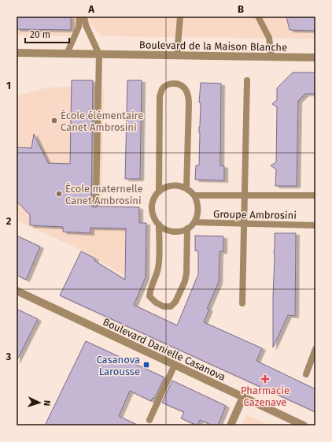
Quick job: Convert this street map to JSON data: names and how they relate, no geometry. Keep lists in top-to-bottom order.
{
  "streets": {
    "street": ["Boulevard de la Maison Blanche", "Boulevard Danielle Casanova"],
    "lane": ["Groupe Ambrosini"]
  },
  "places": {
    "other": ["École élémentaire Canet Ambrosini", "École maternelle Canet Ambrosini"],
    "transit": ["Casanova Larousse"],
    "health": ["Pharmacie Cazenave"]
  },
  "scale_bar": "20 m",
  "north": "right",
  "grid": {
    "columns": ["A", "B"],
    "rows": ["1", "2", "3"]
  }
}
